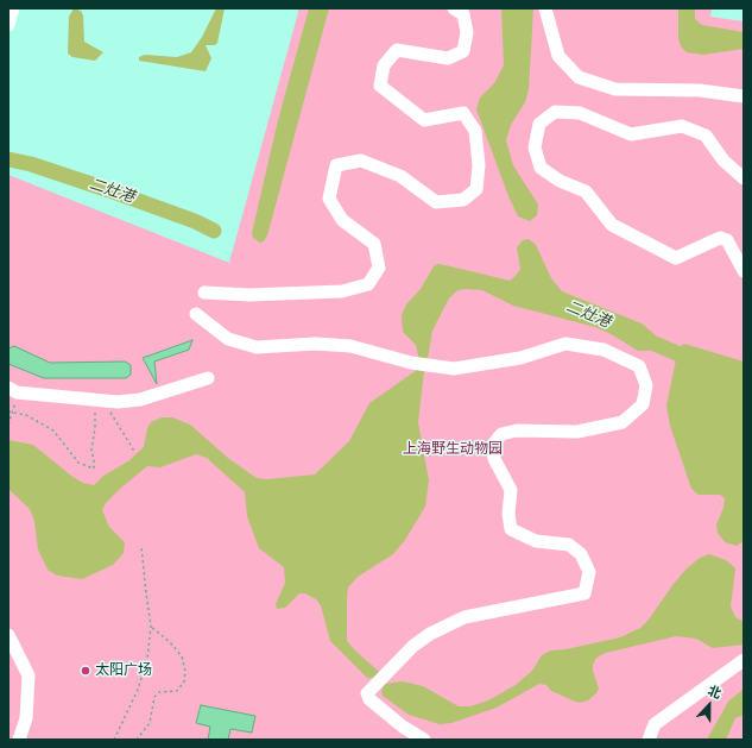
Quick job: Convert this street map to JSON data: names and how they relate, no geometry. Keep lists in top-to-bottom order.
{
  "water": ["二灶港"],
  "parks": ["上海野生动物园"],
  "places": ["太阳广场"],
  "north": "top"
}
